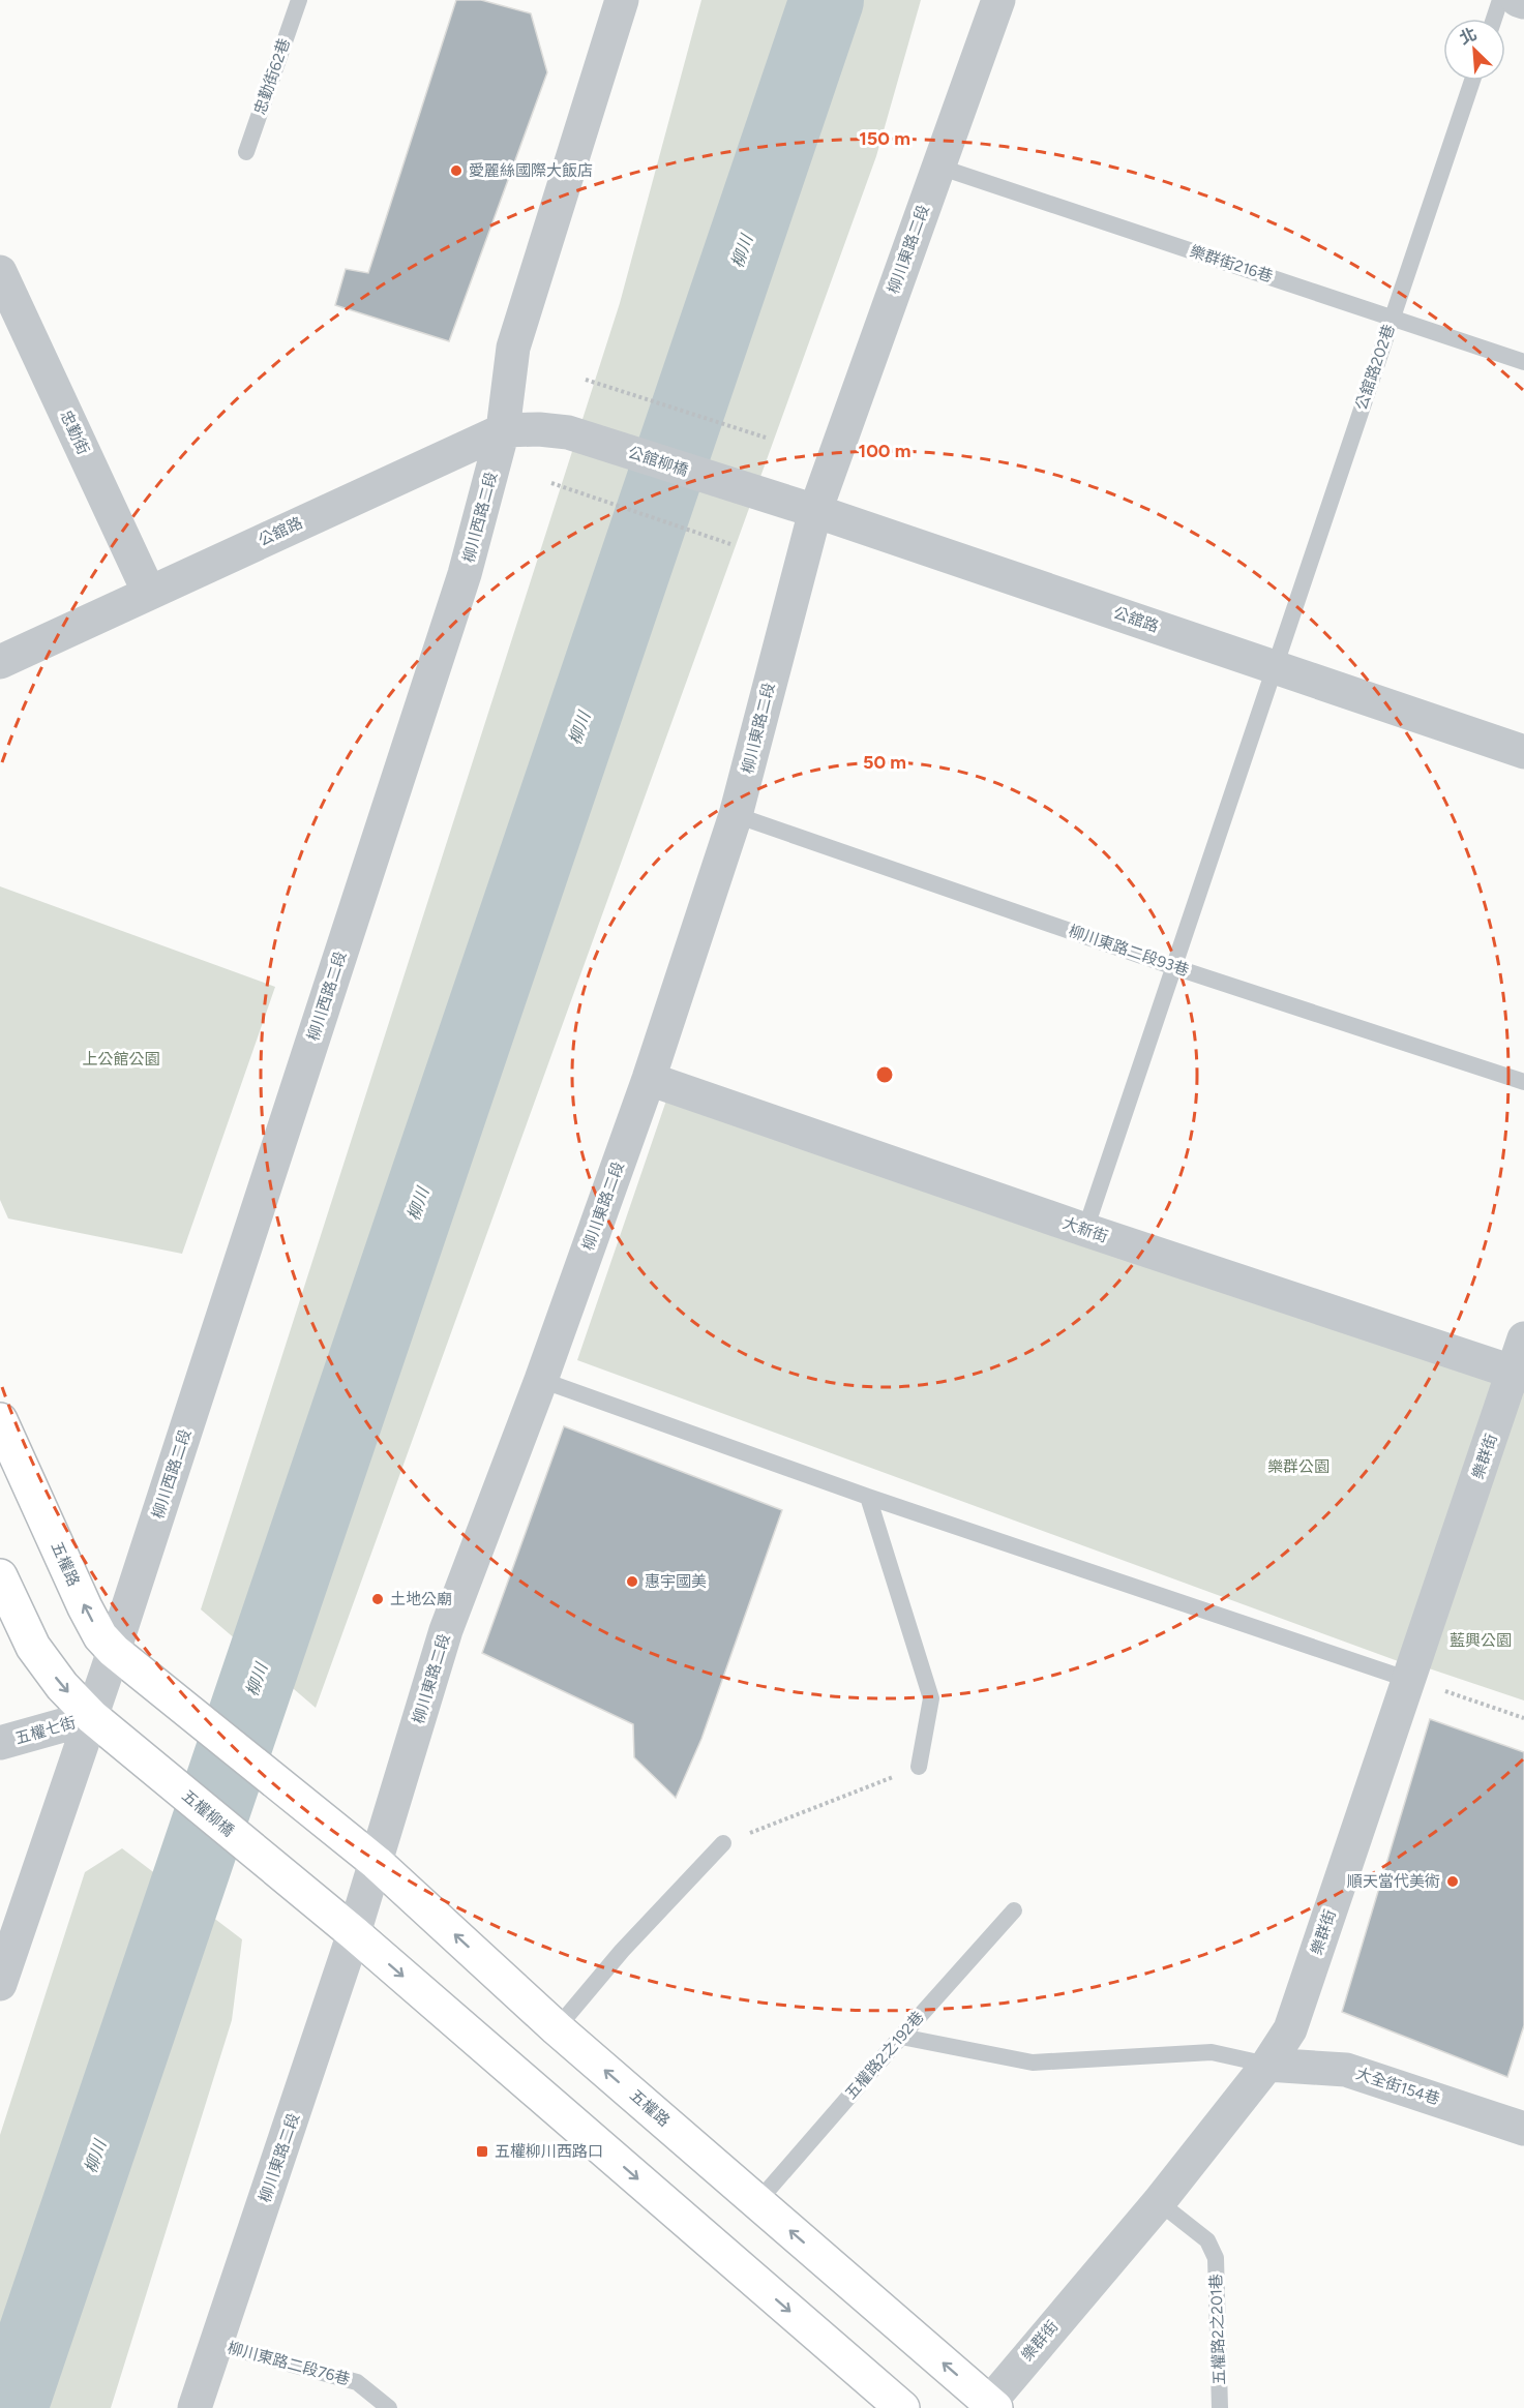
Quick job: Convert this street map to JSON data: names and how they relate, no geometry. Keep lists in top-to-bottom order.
{
  "streets": {
    "main road": ["五權路", "五權柳橋"],
    "street": [
      "柳川東路二段",
      "忠勤街",
      "公館柳橋",
      "柳川西路二段",
      "公舘路",
      "大新街",
      "樂群街",
      "五權七街",
      "大全街154巷"
    ],
    "lane": [
      "忠勤街62巷",
      "樂群街216巷",
      "公舘路202巷",
      "柳川東路二段93巷",
      "五權路2之192巷",
      "五權路2之201巷",
      "柳川東路二段76巷"
    ]
  },
  "crossings": [
    ["柳川東路二段", "樂群街216巷"],
    ["柳川東路二段", "公舘路"],
    ["柳川東路二段", "柳川東路二段93巷"],
    ["柳川東路二段", "大新街"],
    ["柳川東路二段", "五權路"],
    ["柳川東路二段", "五權柳橋"],
    ["柳川東路二段", "柳川東路二段76巷"],
    ["樂群街216巷", "公舘路202巷"],
    ["公舘路202巷", "公舘路"],
    ["公舘路202巷", "柳川東路二段93巷"],
    ["公舘路202巷", "大新街"],
    ["忠勤街", "公舘路"],
    ["公館柳橋", "公舘路"],
    ["柳川西路二段", "公舘路"],
    ["柳川西路二段", "五權路"],
    ["柳川西路二段", "五權七街"],
    ["柳川西路二段", "五權柳橋"],
    ["大新街", "樂群街"],
    ["樂群街", "五權路"],
    ["樂群街", "大全街154巷"],
    ["樂群街", "五權路2之201巷"],
    ["五權路", "五權路2之192巷"],
    ["五權七街", "五權柳橋"]
  ],
  "water": ["柳川"],
  "parks": ["上公館公園", "樂群公園", "藍興公園"],
  "places": {
    "other": [
      "愛麗絲國際大飯店",
      "惠宇國美",
      "土地公廟",
      "順天當代美術"
    ],
    "transit": ["五權柳川西路口"]
  },
  "north": "top left",
  "rings": ["150 m", "100 m", "50 m"]
}
